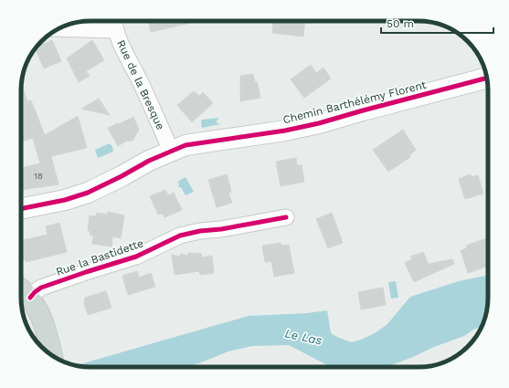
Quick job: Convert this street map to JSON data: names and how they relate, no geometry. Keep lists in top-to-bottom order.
{
  "streets": {
    "street": ["Rue de la Bresque", "Chemin Barthélémy Florent", "Rue la Bastidette"]
  },
  "crossings": [
    ["Rue de la Bresque", "Chemin Barthélémy Florent"]
  ],
  "water": ["Le Las"],
  "house_numbers": ["18"],
  "scale_bar": "50 m"
}
